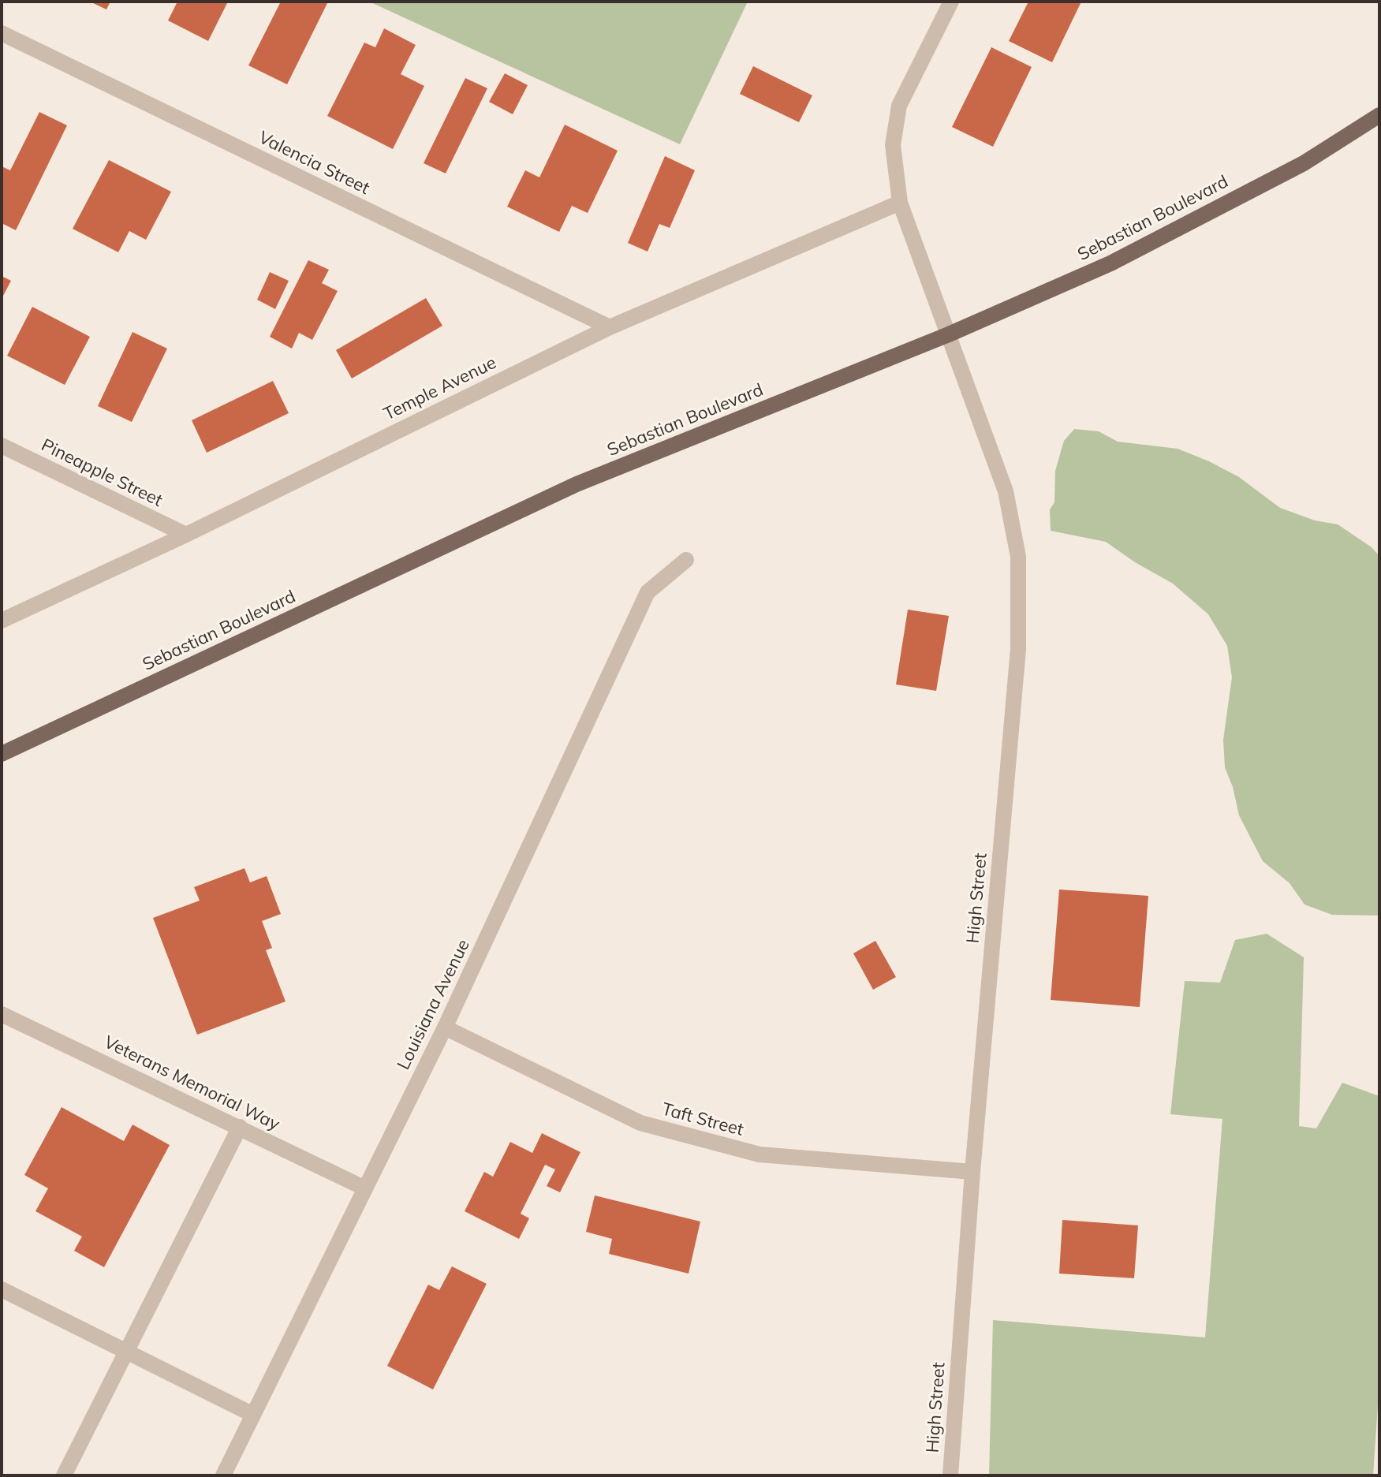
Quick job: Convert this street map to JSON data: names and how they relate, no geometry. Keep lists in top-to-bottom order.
{
  "streets": {
    "main road": ["Sebastian Boulevard"],
    "street": [
      "Valencia Street",
      "Temple Avenue",
      "Pineapple Street",
      "High Street",
      "Louisiana Avenue",
      "Veterans Memorial Way",
      "Taft Street"
    ]
  },
  "crossings": [
    ["Valencia Street", "Temple Avenue"],
    ["Sebastian Boulevard", "High Street"],
    ["Temple Avenue", "Pineapple Street"],
    ["High Street", "Taft Street"],
    ["Louisiana Avenue", "Veterans Memorial Way"],
    ["Louisiana Avenue", "Taft Street"]
  ]
}
